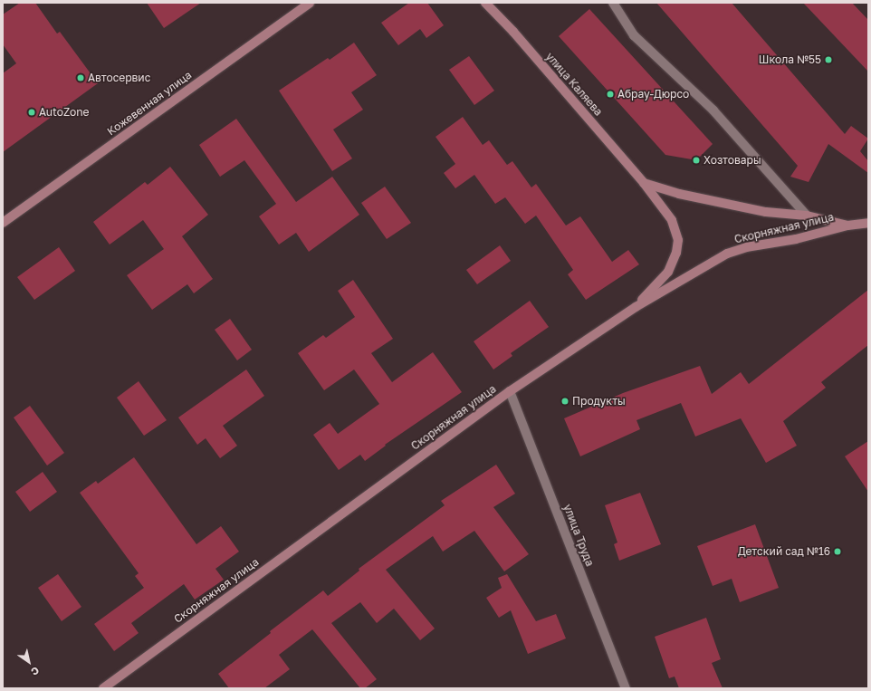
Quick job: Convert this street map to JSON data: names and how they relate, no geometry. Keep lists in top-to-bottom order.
{
  "streets": {
    "main road": ["улица Каляева", "Кожевенная улица", "Скорняжная улица"],
    "street": ["улица Труда"]
  },
  "crossings": [
    ["улица Каляева", "Скорняжная улица"],
    ["Скорняжная улица", "улица Труда"]
  ],
  "places": [
    "Школа №55",
    "Автосервис",
    "Абрау-Дюрсо",
    "AutoZone",
    "Хозтовары",
    "Продукты",
    "Детский сад №16"
  ],
  "north": "bottom right"
}
